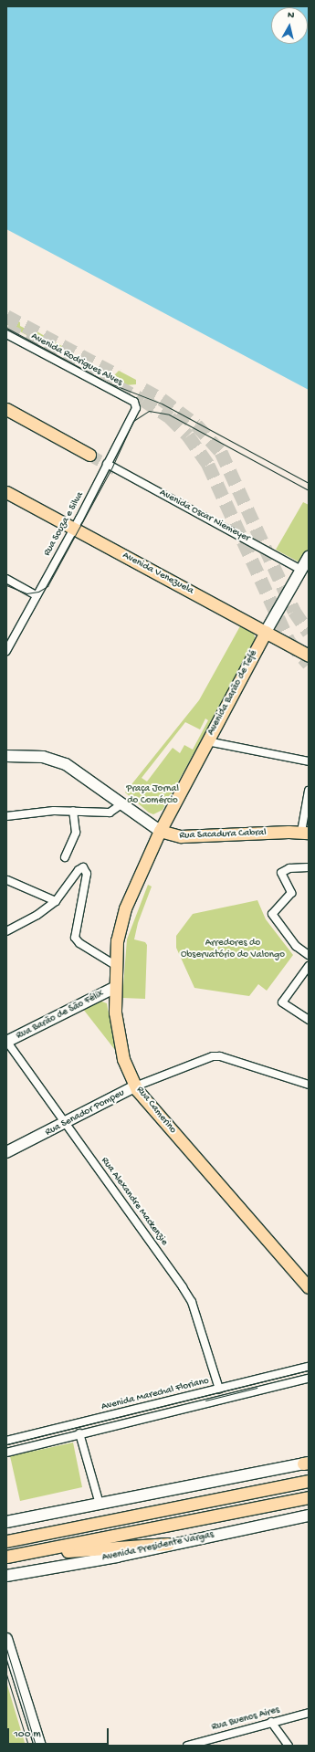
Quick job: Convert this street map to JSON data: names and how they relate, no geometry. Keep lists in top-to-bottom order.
{
  "streets": {
    "main road": [
      "Avenida Venezuela",
      "Avenida Barão de Tefé",
      "Rua Sacadura Cabral",
      "Rua Camerino",
      "Avenida Presidente Vargas"
    ],
    "street": [
      "Avenida Rodrigues Alves",
      "Avenida Oscar Niemeyer",
      "Rua Souza e Silva",
      "Rua Barão de São Félix",
      "Rua Senador Pompeu",
      "Rua Alexandre Mackenzie",
      "Avenida Marechal Floriano",
      "Rua Buenos Aires"
    ]
  },
  "crossings": [
    ["Avenida Rodrigues Alves", "Rua Souza e Silva"],
    ["Avenida Oscar Niemeyer", "Rua Souza e Silva"],
    ["Avenida Oscar Niemeyer", "Avenida Barão de Tefé"],
    ["Rua Souza e Silva", "Avenida Venezuela"],
    ["Avenida Venezuela", "Avenida Barão de Tefé"],
    ["Avenida Barão de Tefé", "Rua Sacadura Cabral"],
    ["Avenida Barão de Tefé", "Rua Camerino"],
    ["Rua Sacadura Cabral", "Rua Camerino"],
    ["Rua Barão de São Félix", "Rua Camerino"],
    ["Rua Barão de São Félix", "Rua Alexandre Mackenzie"],
    ["Rua Camerino", "Rua Senador Pompeu"],
    ["Rua Senador Pompeu", "Rua Alexandre Mackenzie"],
    ["Rua Alexandre Mackenzie", "Avenida Marechal Floriano"]
  ],
  "parks": ["Praça Jornal do Comércio", "Arredores do Observatório do Valongo"],
  "scale_bar": "100 m",
  "north": "top"
}
